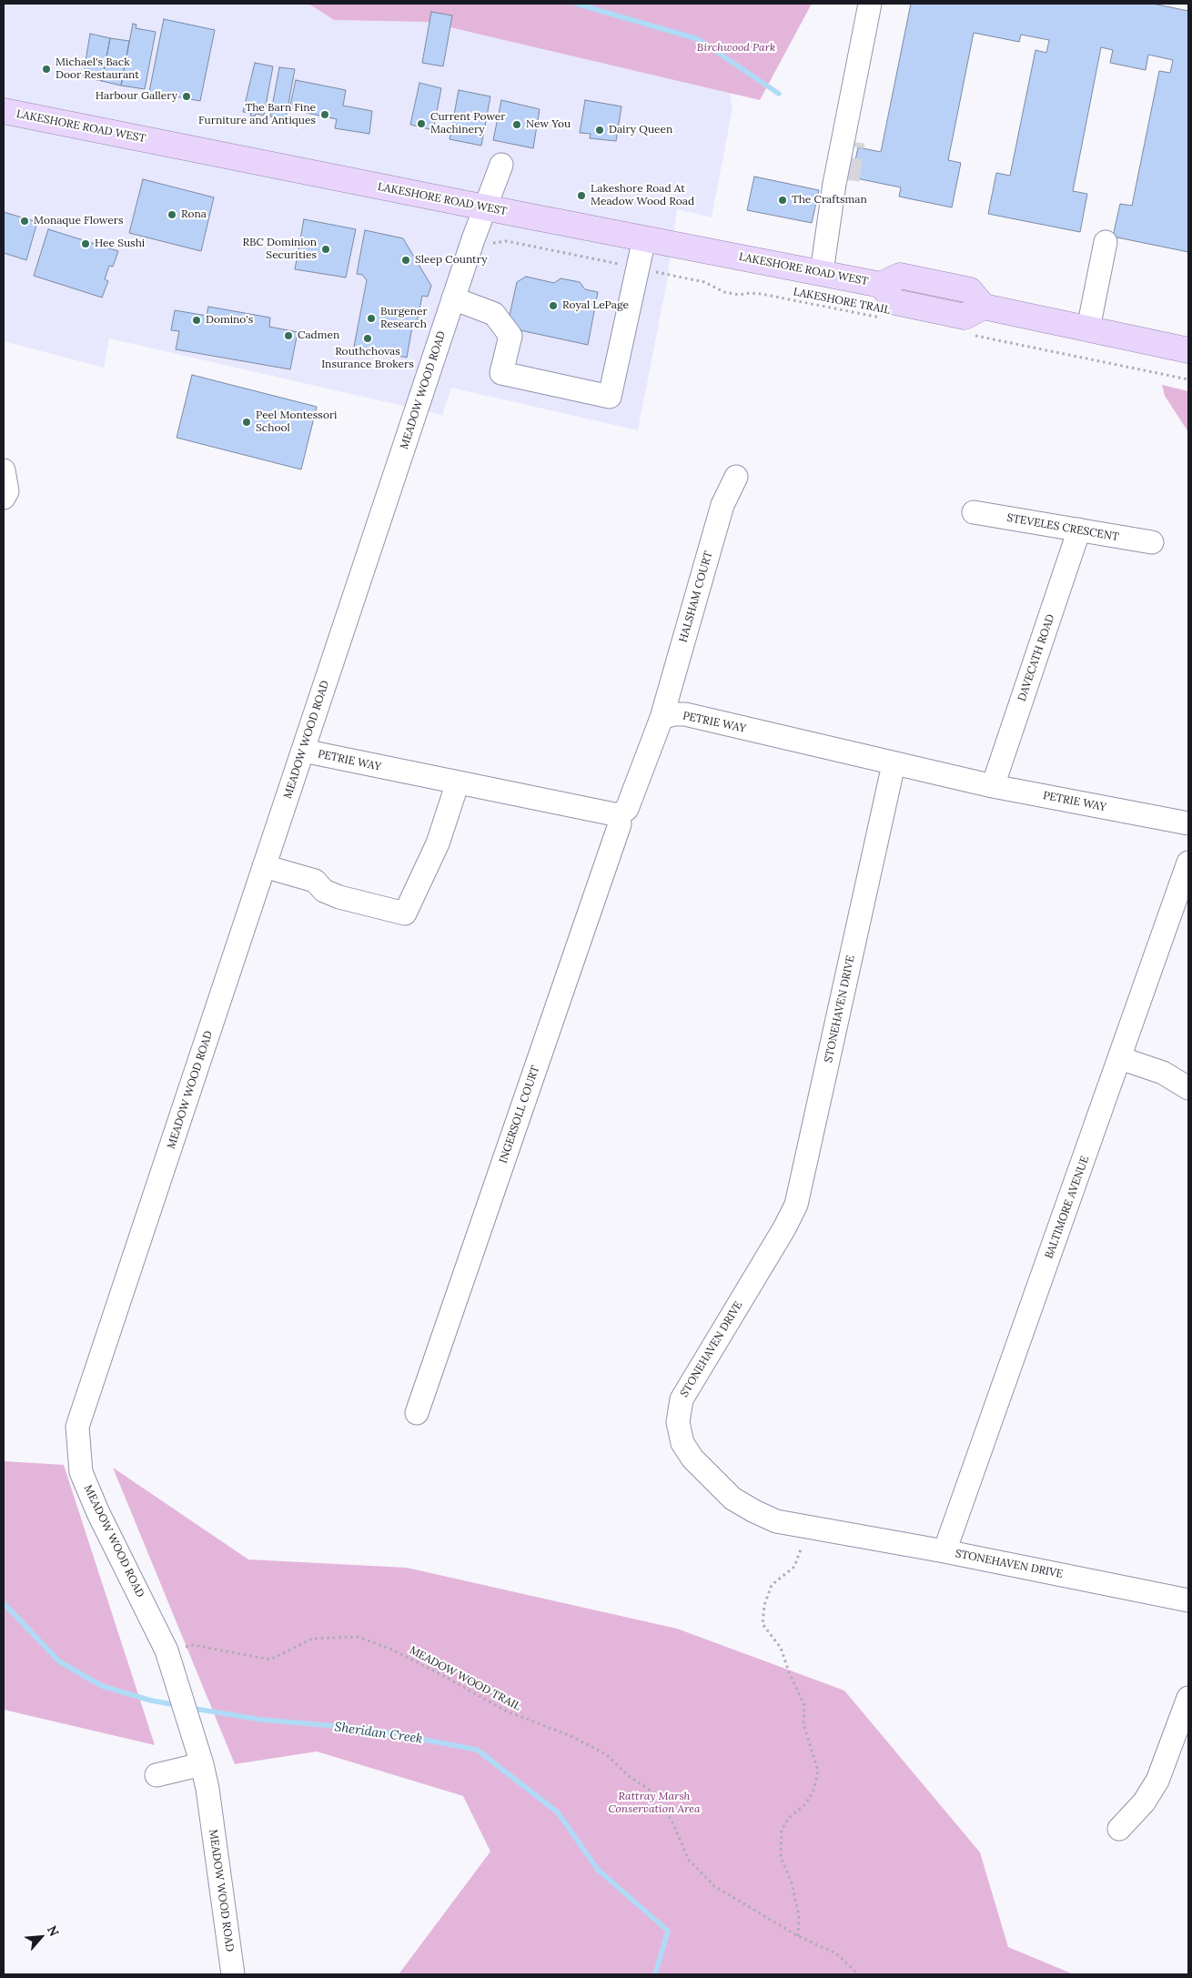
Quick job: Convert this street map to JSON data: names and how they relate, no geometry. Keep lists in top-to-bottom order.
{
  "streets": {
    "main road": ["LAKESHORE ROAD WEST"],
    "street": [
      "MEADOW WOOD ROAD",
      "STEVELES CRESCENT",
      "HALSHAM COURT",
      "DAVECATH ROAD",
      "PETRIE WAY",
      "STONEHAVEN DRIVE",
      "INGERSOLL COURT",
      "BALTIMORE AVENUE"
    ],
    "path": ["LAKESHORE TRAIL", "MEADOW WOOD TRAIL"]
  },
  "crossings": [
    ["LAKESHORE ROAD WEST", "MEADOW WOOD ROAD"],
    ["MEADOW WOOD ROAD", "PETRIE WAY"],
    ["MEADOW WOOD ROAD", "MEADOW WOOD TRAIL"],
    ["STEVELES CRESCENT", "DAVECATH ROAD"],
    ["HALSHAM COURT", "PETRIE WAY"],
    ["DAVECATH ROAD", "PETRIE WAY"],
    ["PETRIE WAY", "STONEHAVEN DRIVE"],
    ["PETRIE WAY", "INGERSOLL COURT"],
    ["STONEHAVEN DRIVE", "BALTIMORE AVENUE"]
  ],
  "water": ["Sheridan Creek"],
  "parks": ["Birchwood Park", "Rattray Marsh Conservation Area"],
  "places": [
    "Michael's Back Door Restaurant",
    "Harbour Gallery",
    "The Barn Fine Furniture and Antiques",
    "Current Power Machinery",
    "New You",
    "Dairy Queen",
    "Lakeshore Road At Meadow Wood Road",
    "The Craftsman",
    "Rona",
    "Monaque Flowers",
    "Hee Sushi",
    "RBC Dominion Securities",
    "Sleep Country",
    "Royal LePage",
    "Burgener Research",
    "Domino's",
    "Cadmen",
    "Routhchovas Insurance Brokers",
    "Peel Montessori School"
  ],
  "north": "top right"
}
